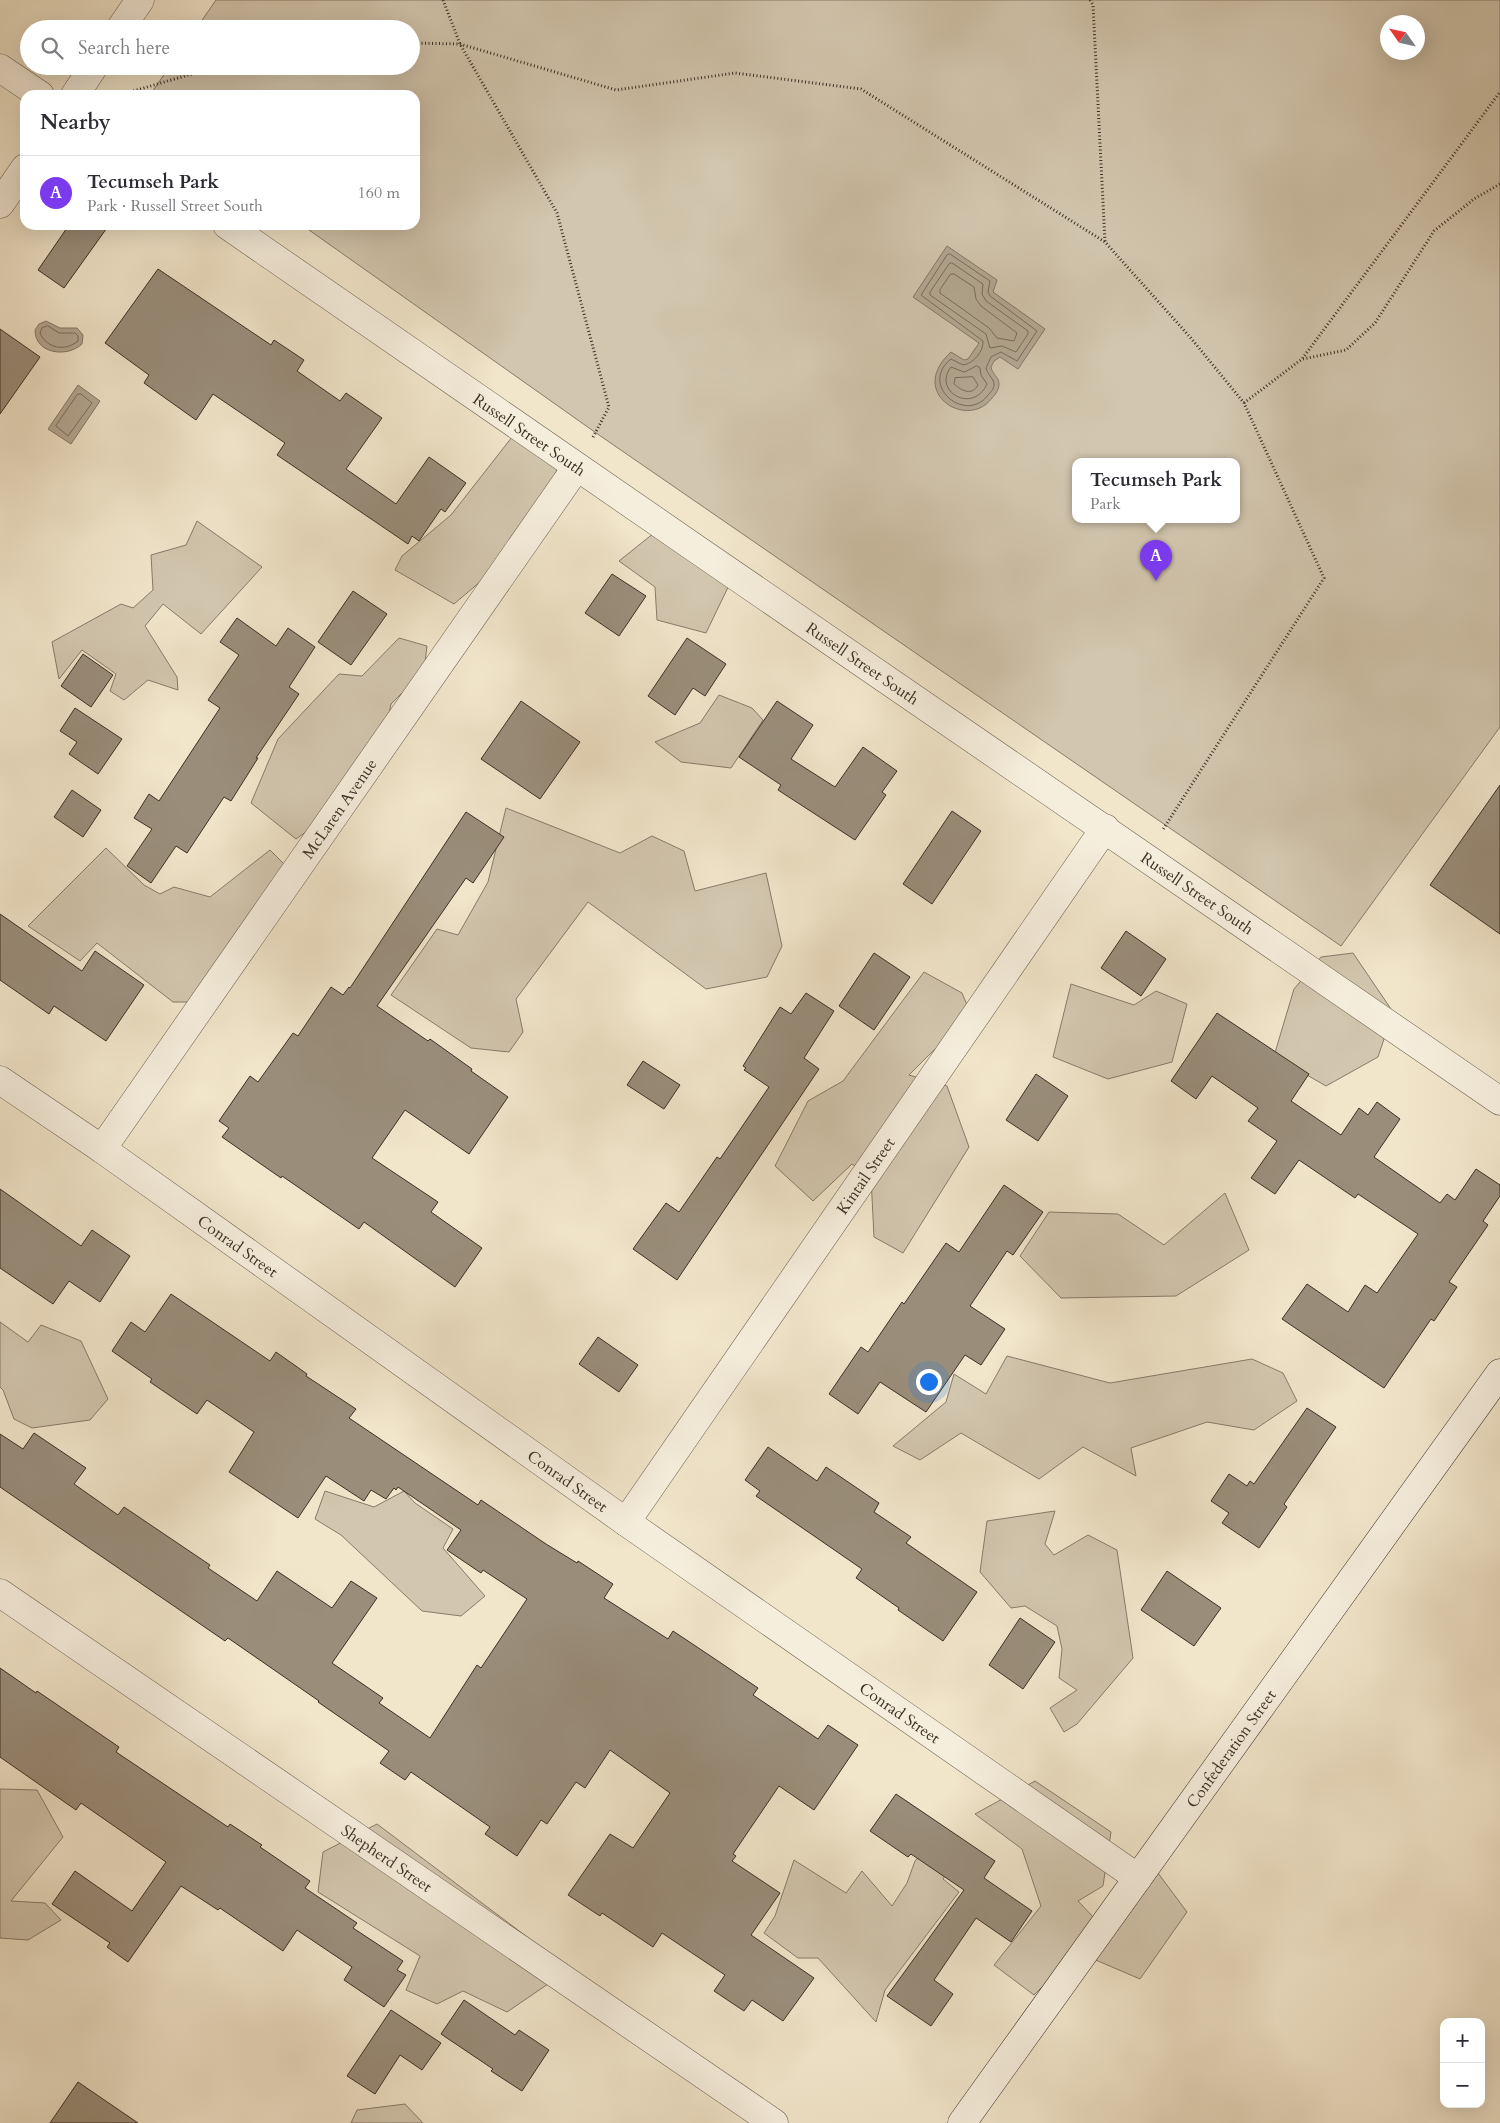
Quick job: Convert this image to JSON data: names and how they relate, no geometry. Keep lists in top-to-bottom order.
{
  "streets": {
    "street": [
      "Russell Street South",
      "McLaren Avenue",
      "Kintail Street",
      "Conrad Street",
      "Confederation Street",
      "Shepherd Street"
    ]
  },
  "crossings": [
    ["Russell Street South", "McLaren Avenue"],
    ["Russell Street South", "Kintail Street"],
    ["McLaren Avenue", "Conrad Street"],
    ["Kintail Street", "Conrad Street"],
    ["Conrad Street", "Confederation Street"]
  ],
  "north": "top left",
  "page": {
    "search": "Search here",
    "heading": "Nearby",
    "list": [
      {
        "mark": "A",
        "name": "Tecumseh Park",
        "note": "Park · Russell Street South",
        "value": "160 m"
      }
    ],
    "popup": ["Tecumseh Park", "Park"],
    "pins": "A",
    "map_buttons": ["+", "−"]
  }
}
